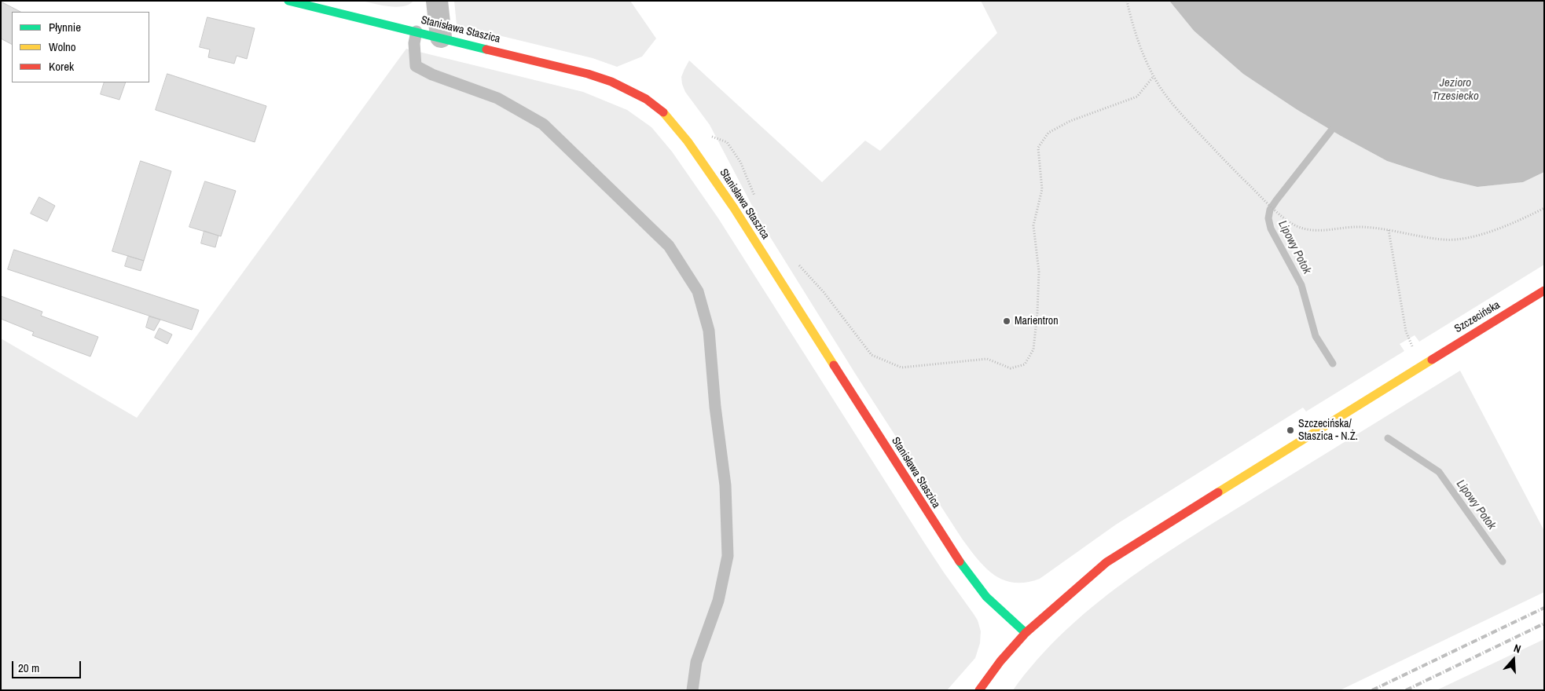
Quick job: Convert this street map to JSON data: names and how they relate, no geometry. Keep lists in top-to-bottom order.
{
  "streets": {
    "street": ["Stanisława Staszica", "Szczecińska"]
  },
  "crossings": [
    ["Stanisława Staszica", "Szczecińska"]
  ],
  "water": ["Jezioro Trzesiecko", "Lipowy Potok"],
  "places": ["Marientron", "Szczecińska/ Staszica - N.Ż."],
  "legend": ["Płynnie", "Wolno", "Korek"],
  "scale_bar": "20 m",
  "north": "top"
}
